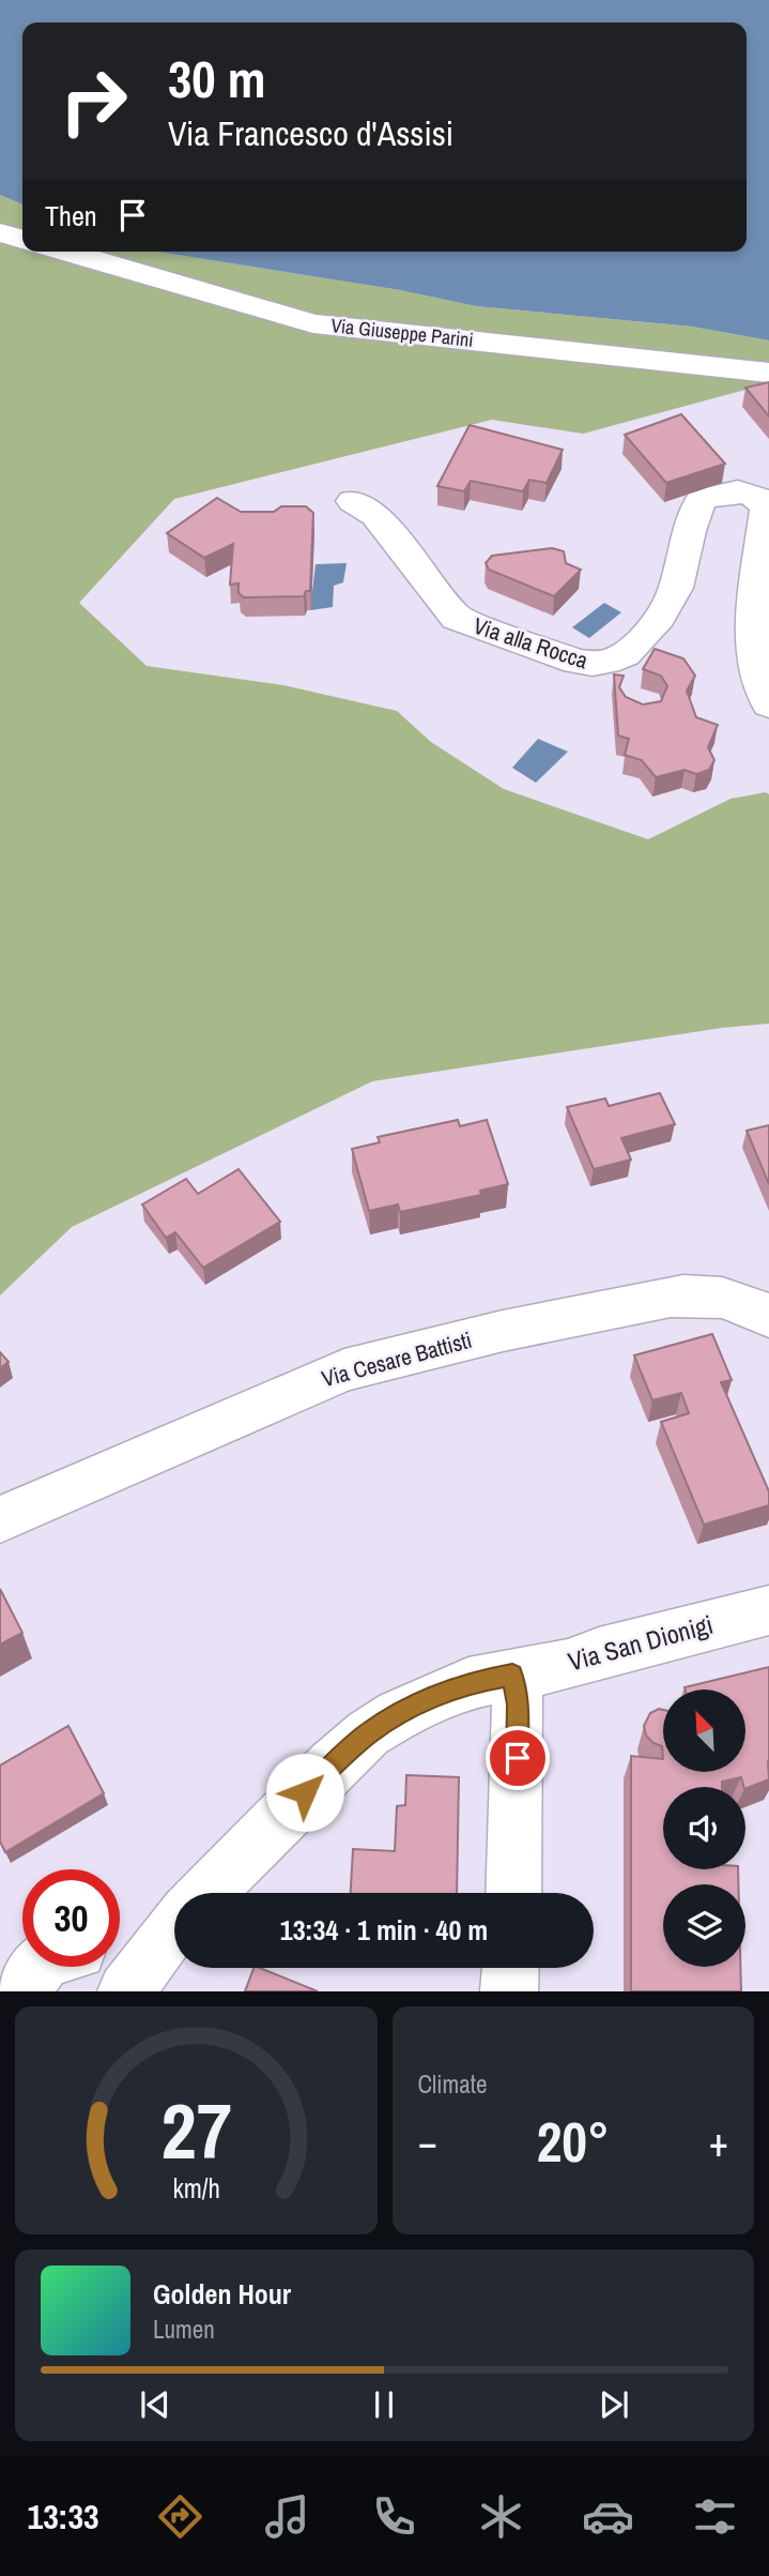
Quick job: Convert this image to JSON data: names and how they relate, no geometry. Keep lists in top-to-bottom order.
{
  "streets": {
    "street": [
      "Via Giuseppe Parini",
      "Via alla Rocca",
      "Via Cesare Battisti",
      "Via San Dionigi"
    ]
  },
  "north": "top left",
  "page": {
    "turn": ["30 m", "Via Francesco d'Assisi"],
    "then": "Then",
    "limit": "30",
    "trip": "13:34 · 1 min · 40 m",
    "tile": "Climate",
    "heat": ["−", "20°", "+"],
    "song": ["Golden Hour", "Lumen"],
    "tabs": "13:33",
    "gauge": ["27", "km/h"]
  }
}
